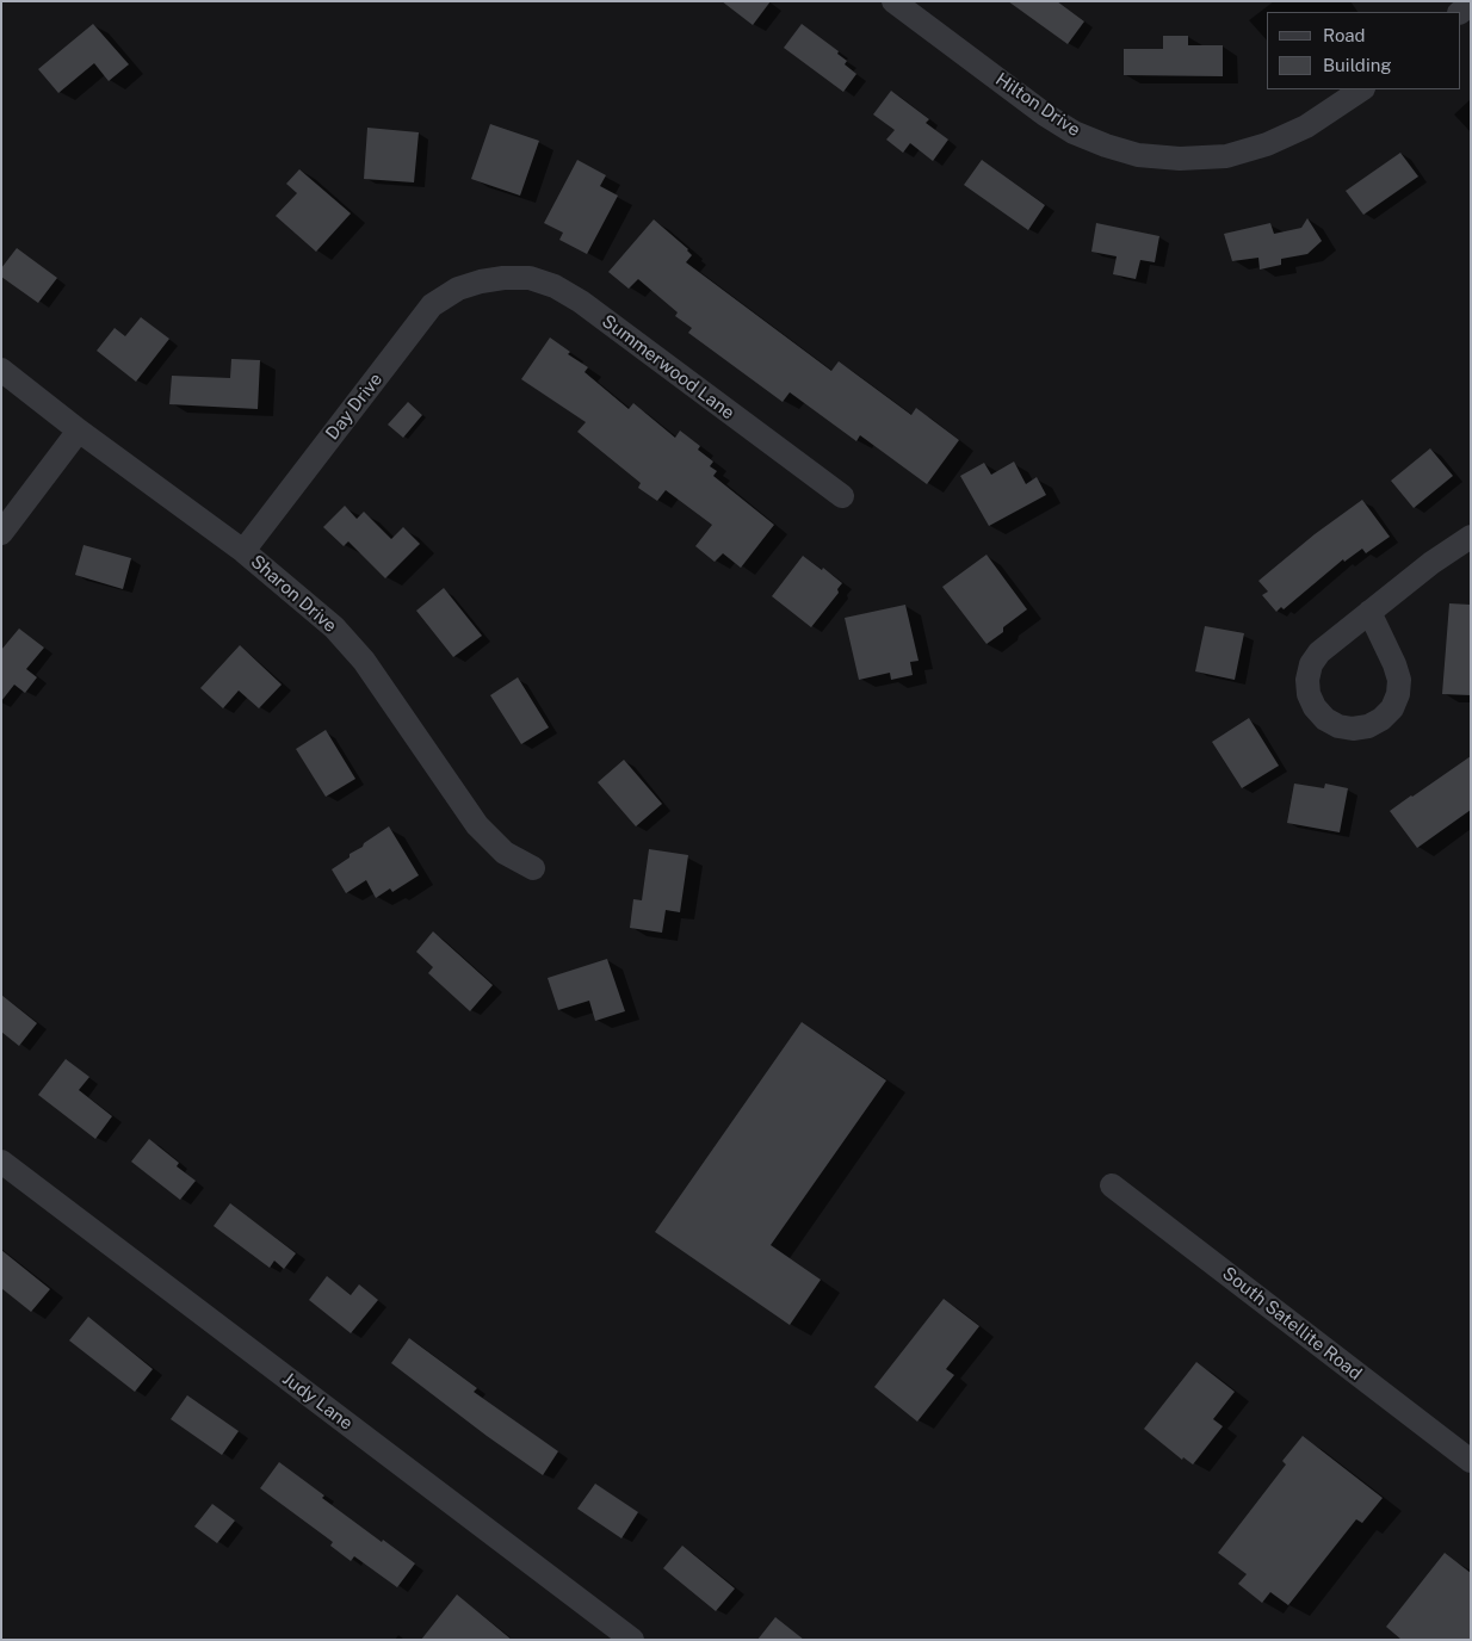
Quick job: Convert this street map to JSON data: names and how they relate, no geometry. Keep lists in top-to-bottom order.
{
  "streets": {
    "street": [
      "Hilton Drive",
      "Summerwood Lane",
      "Day Drive",
      "Sharon Drive",
      "South Satellite Road",
      "Judy Lane"
    ]
  },
  "crossings": [
    ["Summerwood Lane", "Day Drive"],
    ["Day Drive", "Sharon Drive"]
  ],
  "legend": ["Road", "Building"]
}
